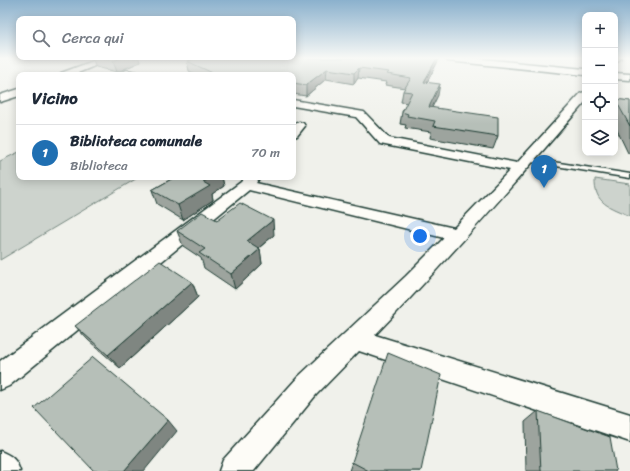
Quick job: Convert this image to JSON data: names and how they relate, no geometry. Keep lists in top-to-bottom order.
{
  "page": {
    "map_buttons": ["+", "−"],
    "search": "Cerca qui",
    "heading": "Vicino",
    "list": [
      {
        "mark": "1",
        "name": "Biblioteca comunale",
        "note": "Biblioteca",
        "value": "70 m"
      }
    ],
    "pins": "1"
  }
}
